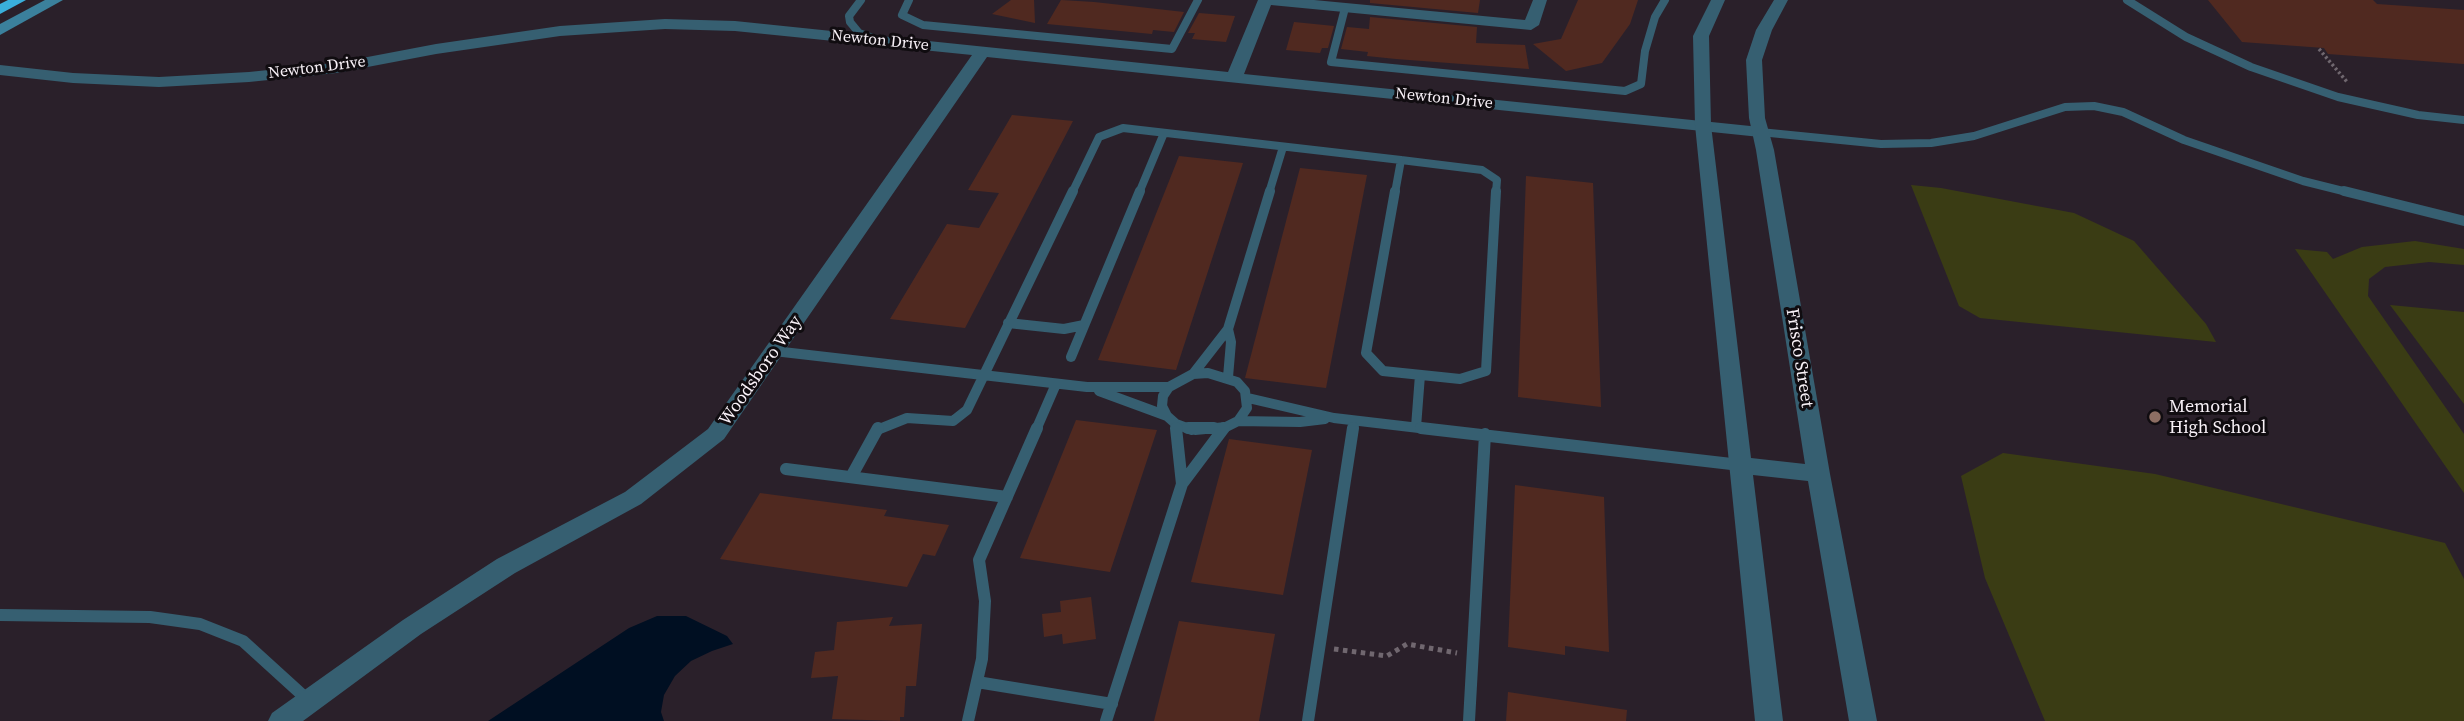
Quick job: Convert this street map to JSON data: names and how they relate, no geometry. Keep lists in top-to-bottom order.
{
  "streets": {
    "street": ["Newton Drive", "Frisco Street", "Woodsboro Way"]
  },
  "crossings": [
    ["Newton Drive", "Frisco Street"],
    ["Newton Drive", "Woodsboro Way"]
  ],
  "places": ["Memorial High School"]
}
